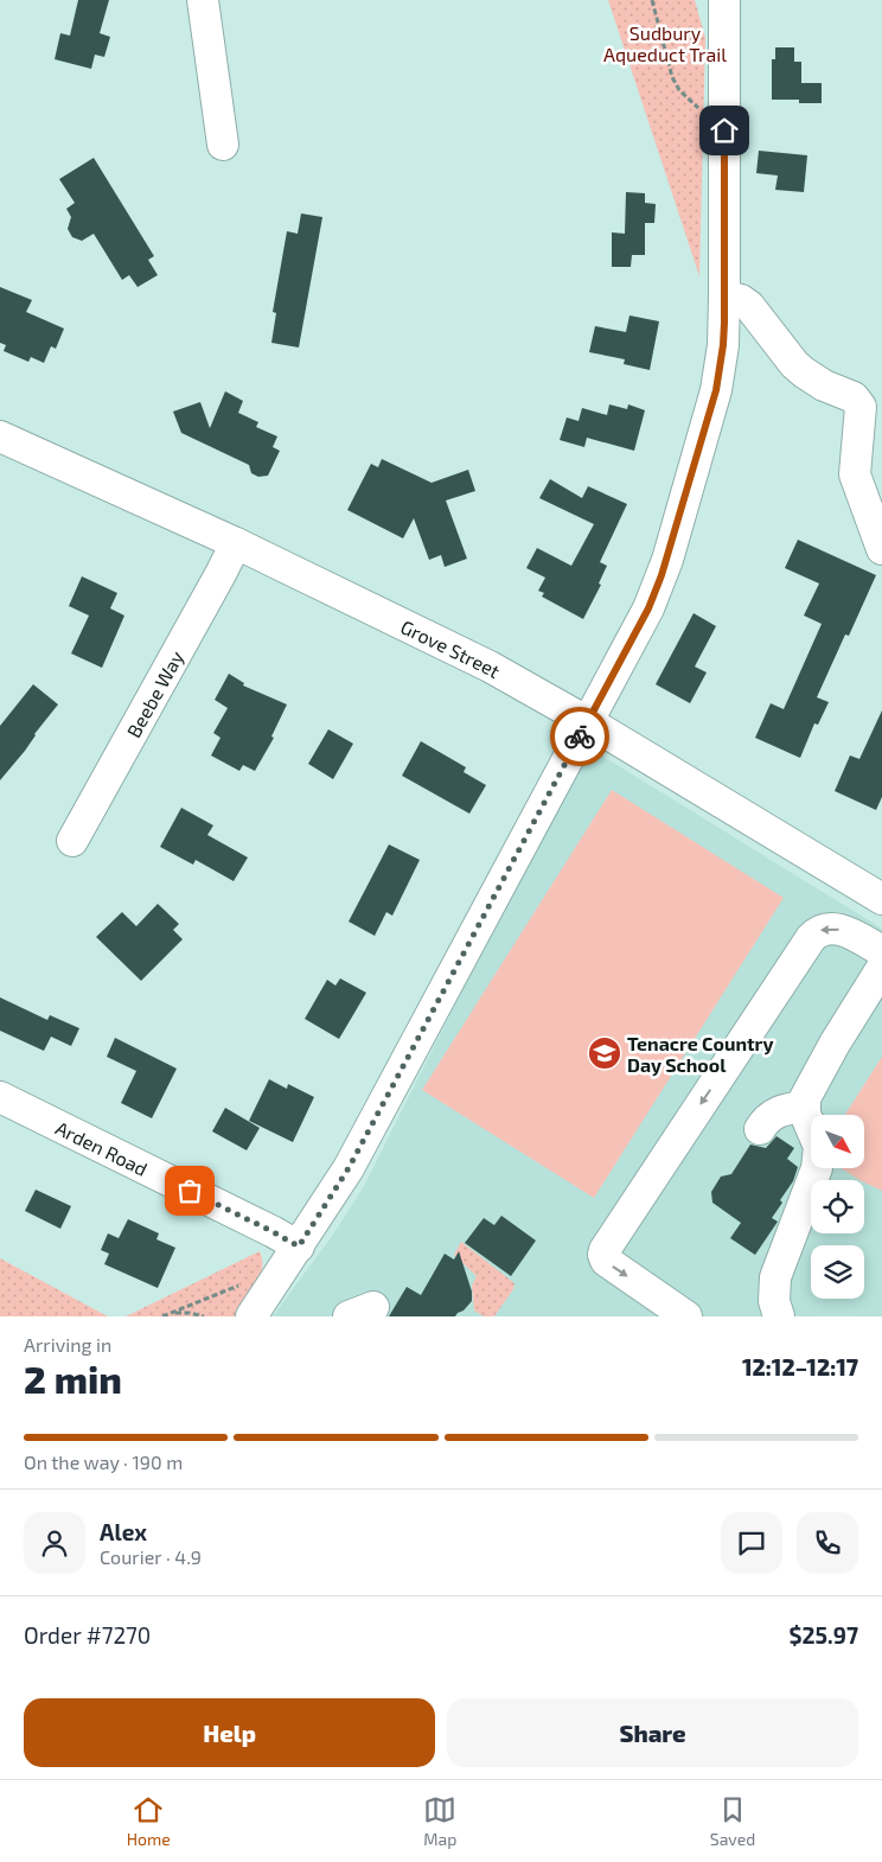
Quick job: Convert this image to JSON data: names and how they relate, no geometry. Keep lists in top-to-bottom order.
{
  "streets": {
    "street": ["Grove Street", "Beebe Way", "Arden Road"]
  },
  "crossings": [
    ["Grove Street", "Beebe Way"]
  ],
  "parks": ["Sudbury Aqueduct Trail"],
  "places": {
    "school or university": ["Tenacre Country Day School"]
  },
  "north": "bottom right",
  "page": {
    "heading": ["2 min", "Arriving in", "12:12–12:17"],
    "panel": [
      "Alex",
      "Courier · 4.9",
      "Order #7270",
      "$25.97"
    ],
    "bar": "On the way · 190 m",
    "buttons": ["Help", "Share"],
    "tabs": ["Home", "Map", "Saved"]
  }
}
